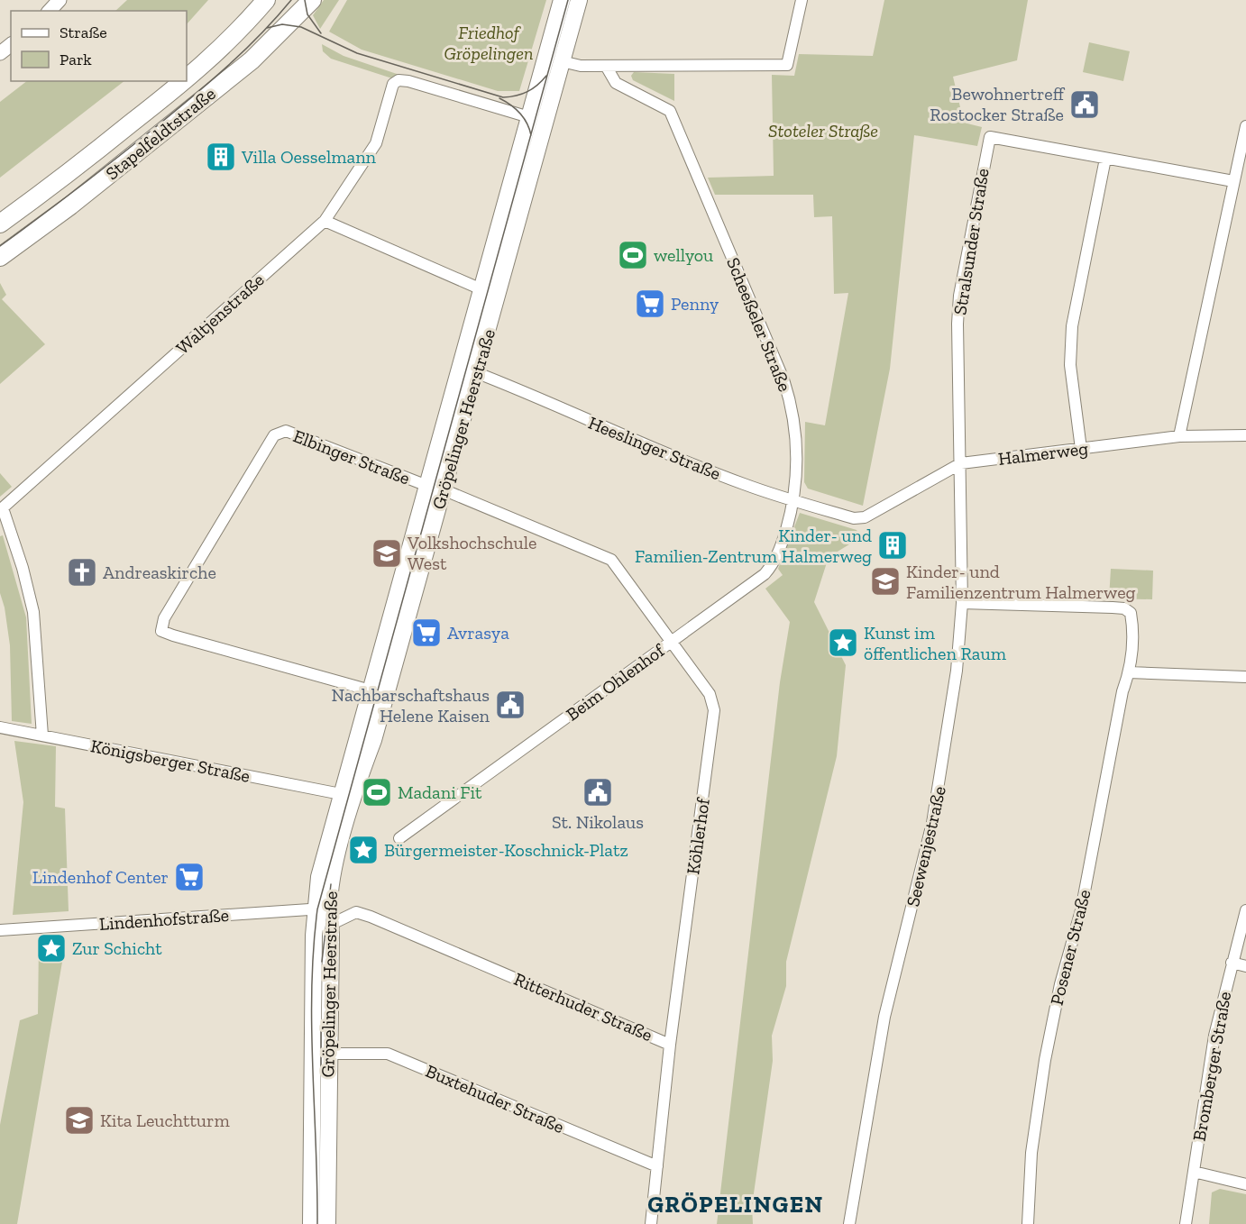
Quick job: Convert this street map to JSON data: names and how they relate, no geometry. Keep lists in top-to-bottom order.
{
  "streets": {
    "main road": ["Stapelfeldtstraße", "Gröpelinger Heerstraße"],
    "street": [
      "Stralsunder Straße",
      "Waltjenstraße",
      "Scheeßeler Straße",
      "Heeslinger Straße",
      "Halmerweg",
      "Elbinger Straße",
      "Beim Ohlenhof",
      "Königsberger Straße",
      "Köhlerhof",
      "Seewenjestraße",
      "Lindenhofstraße",
      "Posener Straße",
      "Ritterhuder Straße",
      "Bromberger Straße",
      "Buxtehuder Straße"
    ]
  },
  "crossings": [
    ["Stralsunder Straße", "Halmerweg"],
    ["Stralsunder Straße", "Seewenjestraße"],
    ["Waltjenstraße", "Gröpelinger Heerstraße"],
    ["Scheeßeler Straße", "Heeslinger Straße"],
    ["Scheeßeler Straße", "Beim Ohlenhof"],
    ["Gröpelinger Heerstraße", "Heeslinger Straße"],
    ["Gröpelinger Heerstraße", "Elbinger Straße"],
    ["Gröpelinger Heerstraße", "Königsberger Straße"],
    ["Gröpelinger Heerstraße", "Lindenhofstraße"],
    ["Gröpelinger Heerstraße", "Ritterhuder Straße"],
    ["Gröpelinger Heerstraße", "Buxtehuder Straße"],
    ["Heeslinger Straße", "Halmerweg"],
    ["Heeslinger Straße", "Beim Ohlenhof"],
    ["Halmerweg", "Seewenjestraße"],
    ["Elbinger Straße", "Beim Ohlenhof"],
    ["Elbinger Straße", "Köhlerhof"],
    ["Beim Ohlenhof", "Köhlerhof"],
    ["Köhlerhof", "Ritterhuder Straße"],
    ["Seewenjestraße", "Posener Straße"],
    ["Ritterhuder Straße", "Buxtehuder Straße"]
  ],
  "districts": ["GRÖPELINGEN"],
  "parks": ["Friedhof Gröpelingen", "Stoteler Straße"],
  "places": {
    "public building": ["Bewohnertreff Rostocker Straße", "Nachbarschaftshaus Helene Kaisen", "St. Nikolaus"],
    "building": ["Villa Oesselmann", "Kinder- und Familien-Zentrum Halmerweg"],
    "sports": ["wellyou", "Madani Fit"],
    "supermarket": ["Penny", "Avrasya", "Lindenhof Center"],
    "school or university": ["Volkshochschule West", "Kinder- und Familienzentrum Halmerweg", "Kita Leuchtturm"],
    "church": ["Andreaskirche"],
    "place": ["Kunst im öffentlichen Raum", "Bürgermeister-Koschnick-Platz", "Zur Schicht"]
  },
  "legend": ["Straße", "Park"]
}
